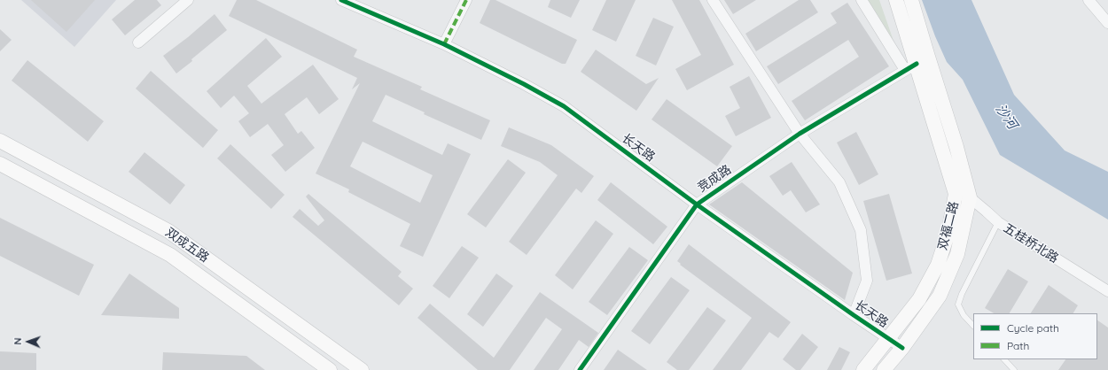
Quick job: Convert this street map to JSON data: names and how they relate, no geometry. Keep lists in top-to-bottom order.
{
  "streets": {
    "main road": ["双福二路", "双成五路"],
    "street": ["长天路", "竞成路", "五桂桥北路"]
  },
  "crossings": [
    ["长天路", "竞成路"],
    ["长天路", "双福二路"],
    ["竞成路", "双福二路"],
    ["双福二路", "五桂桥北路"]
  ],
  "water": ["沙河"],
  "legend": ["Cycle path", "Path"],
  "north": "left"
}
